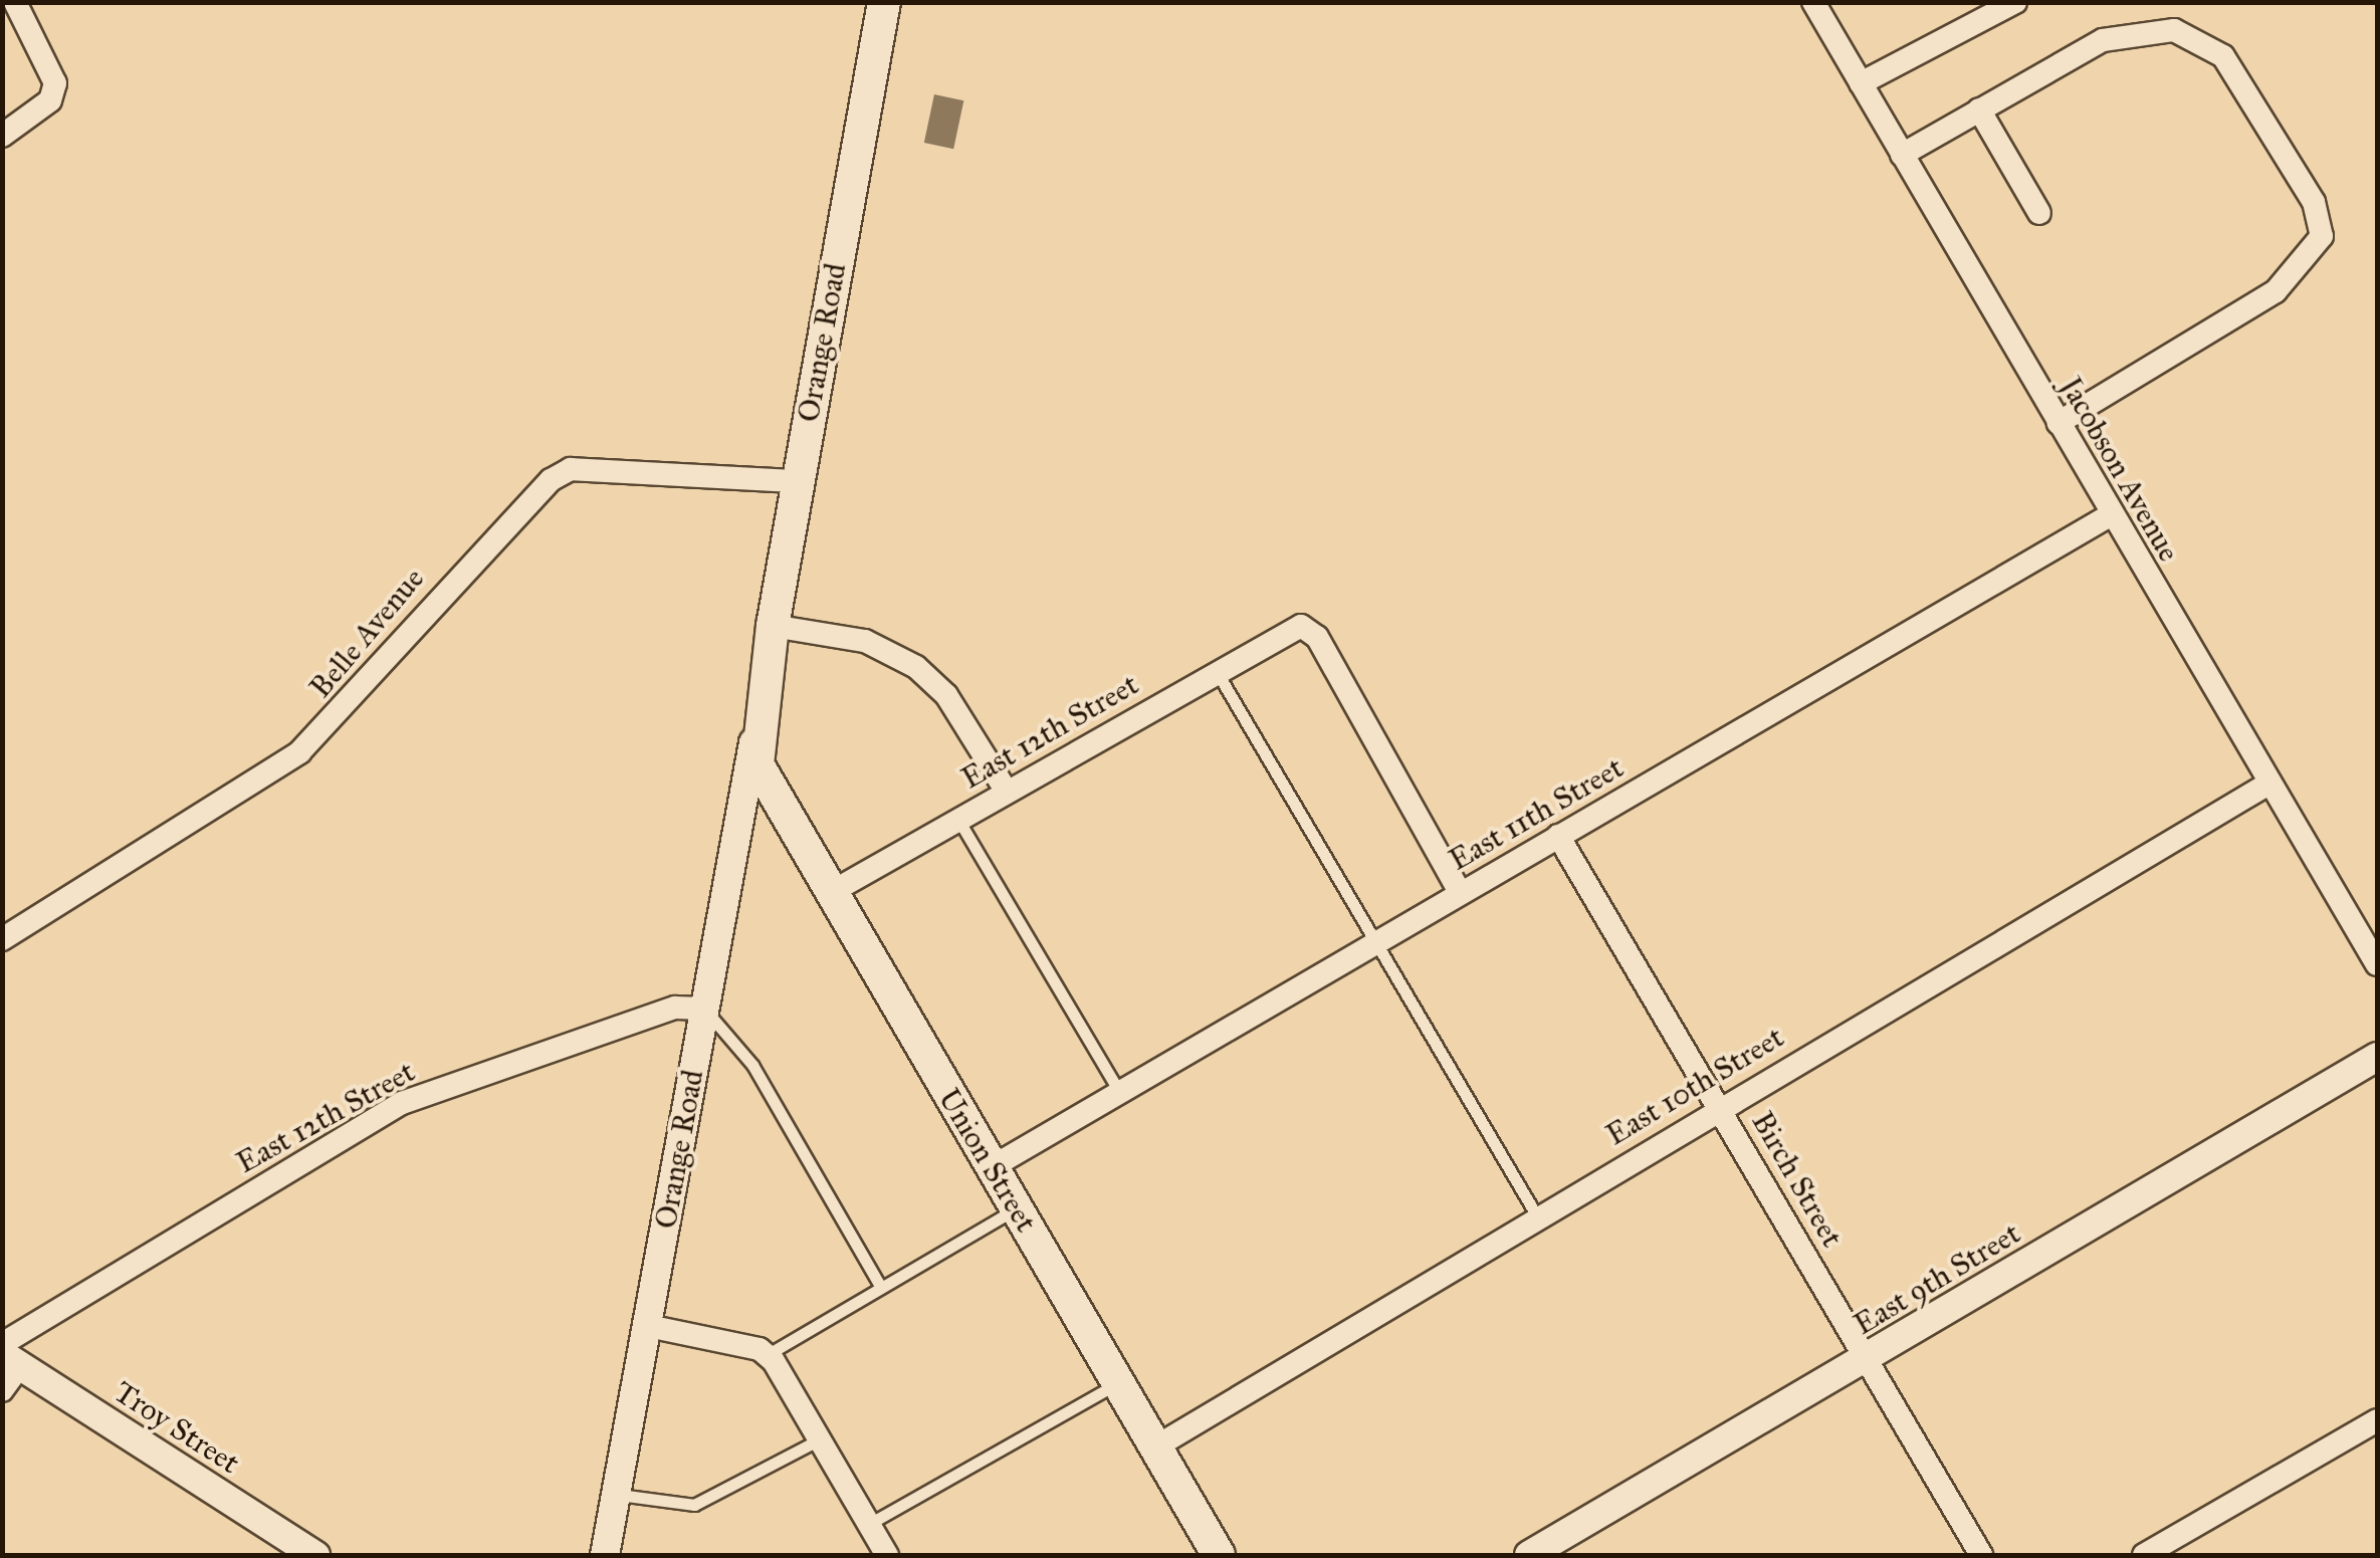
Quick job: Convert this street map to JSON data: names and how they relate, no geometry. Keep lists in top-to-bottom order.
{
  "streets": {
    "main road": ["Orange Road", "Union Street"],
    "street": [
      "Jacobson Avenue",
      "Belle Avenue",
      "East 12th Street",
      "East 11th Street",
      "East 10th Street",
      "Birch Street",
      "East 9th Street",
      "Troy Street"
    ]
  },
  "crossings": [
    ["Orange Road", "Belle Avenue"],
    ["Orange Road", "East 12th Street"],
    ["Orange Road", "Union Street"],
    ["Jacobson Avenue", "East 11th Street"],
    ["Jacobson Avenue", "East 10th Street"],
    ["East 12th Street", "East 11th Street"],
    ["East 12th Street", "Union Street"],
    ["East 12th Street", "Troy Street"],
    ["East 11th Street", "Union Street"],
    ["East 11th Street", "Birch Street"],
    ["East 10th Street", "Union Street"],
    ["East 10th Street", "Birch Street"],
    ["Birch Street", "East 9th Street"]
  ]
}
